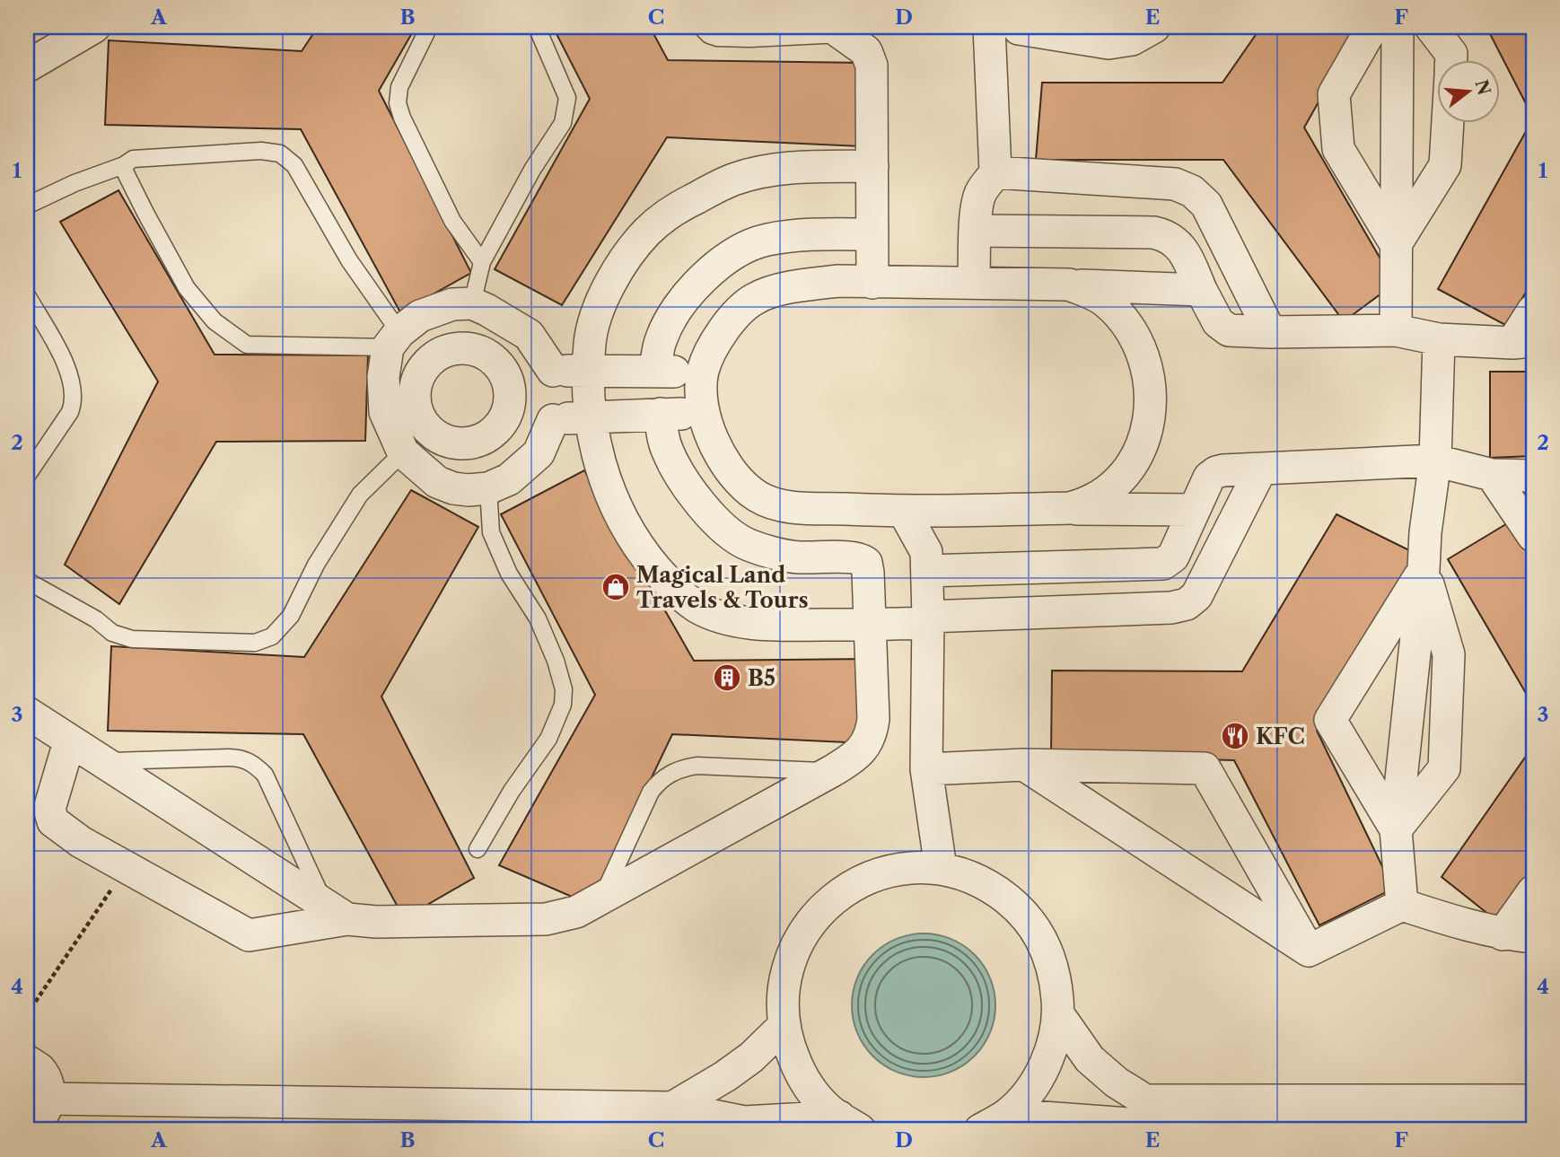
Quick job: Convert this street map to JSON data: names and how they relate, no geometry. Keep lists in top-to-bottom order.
{
  "places": {
    "shop": ["Magical Land Travels & Tours"],
    "building": ["B5"],
    "restaurant": ["KFC"]
  },
  "north": "right",
  "grid": {
    "columns": [
      "A",
      "B",
      "C",
      "D",
      "E",
      "F"
    ],
    "rows": [
      "1",
      "2",
      "3",
      "4"
    ]
  }
}
